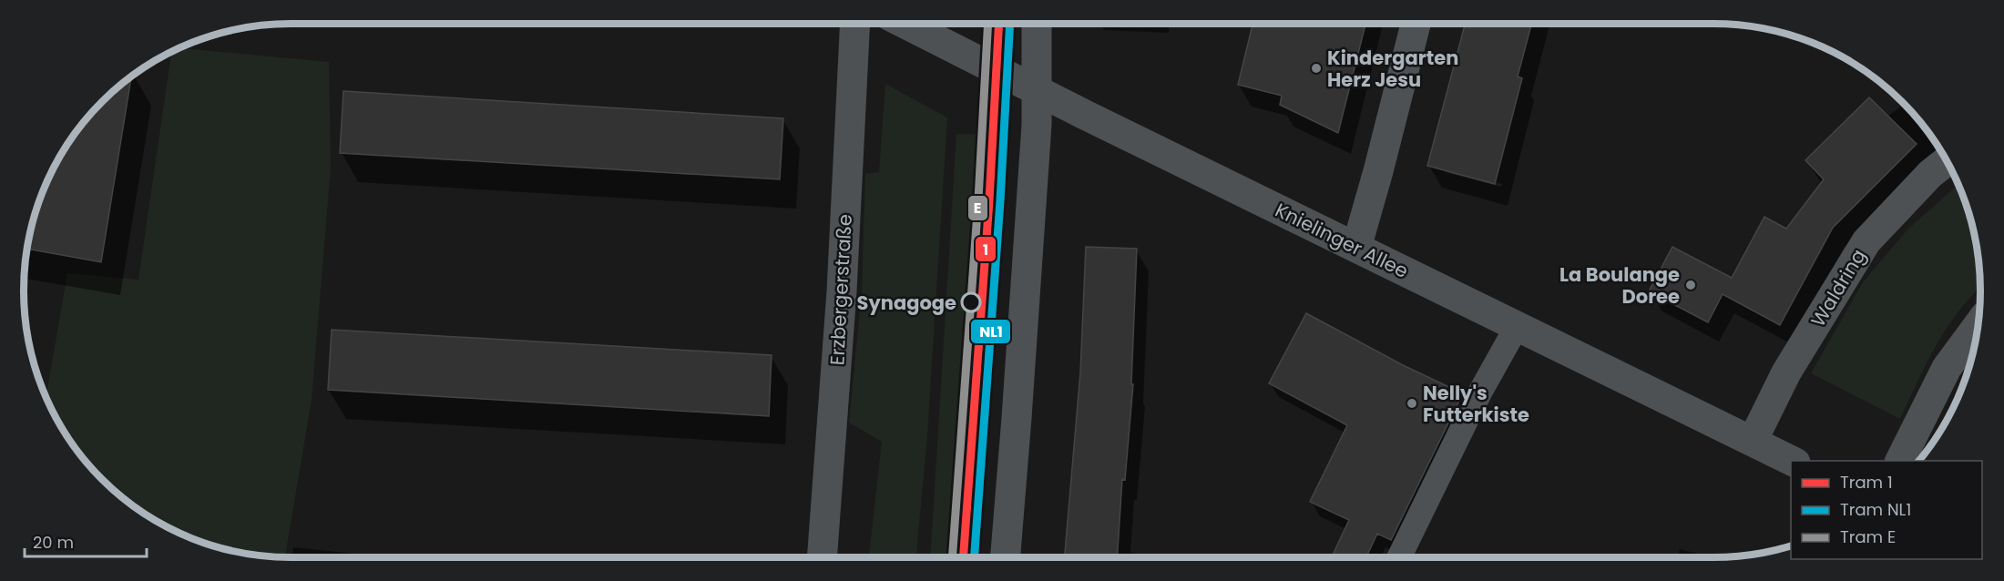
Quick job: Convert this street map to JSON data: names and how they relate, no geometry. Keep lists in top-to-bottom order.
{
  "streets": {
    "street": ["Knielinger Allee", "Waldring", "Erzbergerstraße"]
  },
  "crossings": [
    ["Knielinger Allee", "Waldring"]
  ],
  "places": [
    "Kindergarten Herz Jesu",
    "La Boulange Doree",
    "Synagoge",
    "Nelly's Futterkiste"
  ],
  "lines": ["tram line 1", "tram line NL1", "tram line E"],
  "legend": ["Tram 1", "Tram NL1", "Tram E"],
  "scale_bar": "20 m"
}
